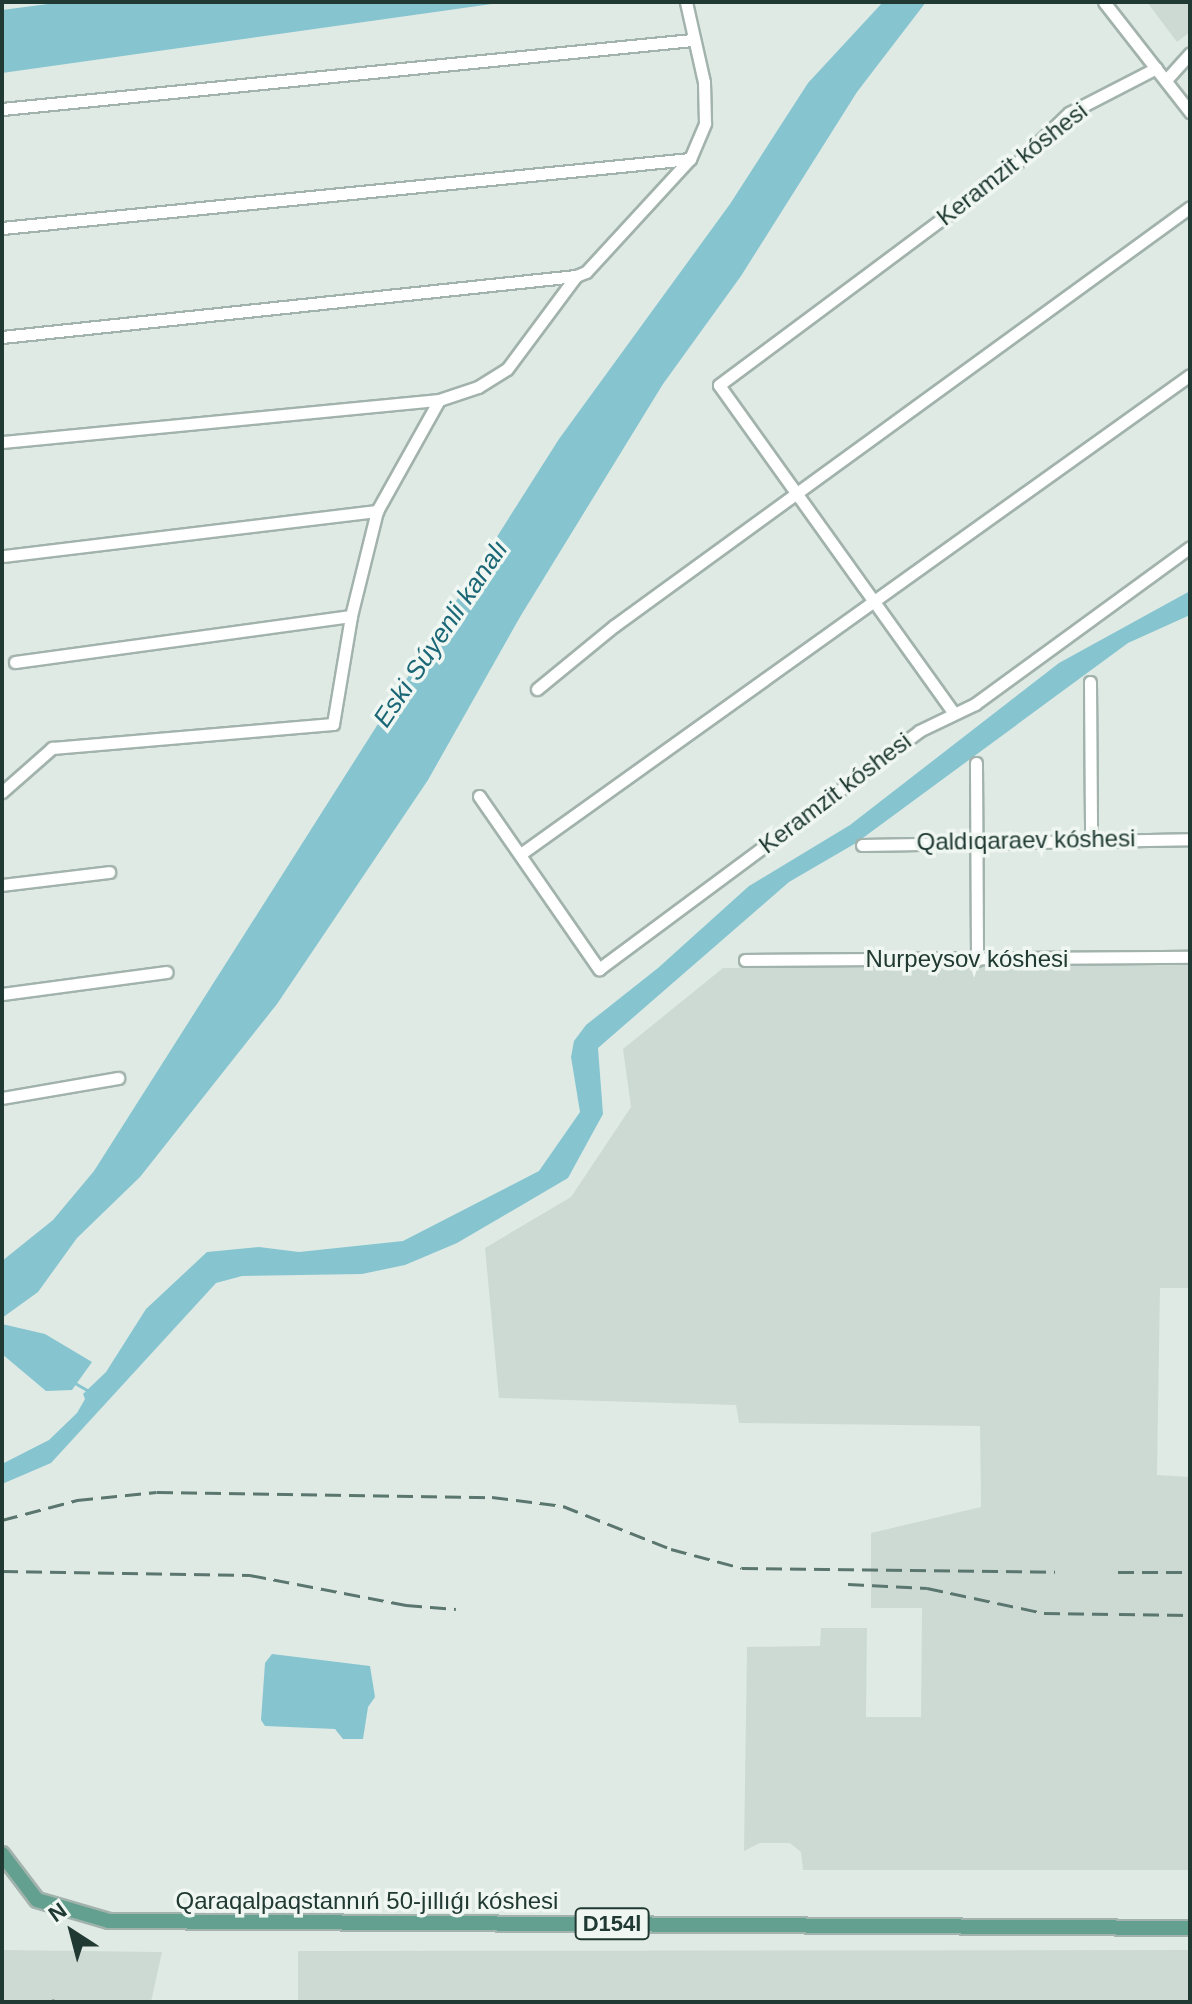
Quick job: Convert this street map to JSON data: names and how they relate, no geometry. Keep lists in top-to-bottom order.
{
  "streets": {
    "main road": ["Qaraqalpaqstannıń 50-jıllıǵı kóshesi", "D154l"],
    "street": ["Keramzit kóshesi", "Qaldıqaraev kóshesi", "Nurpeysov kóshesi"]
  },
  "water": ["Eski Súyenli kanalı"],
  "north": "top left"
}
